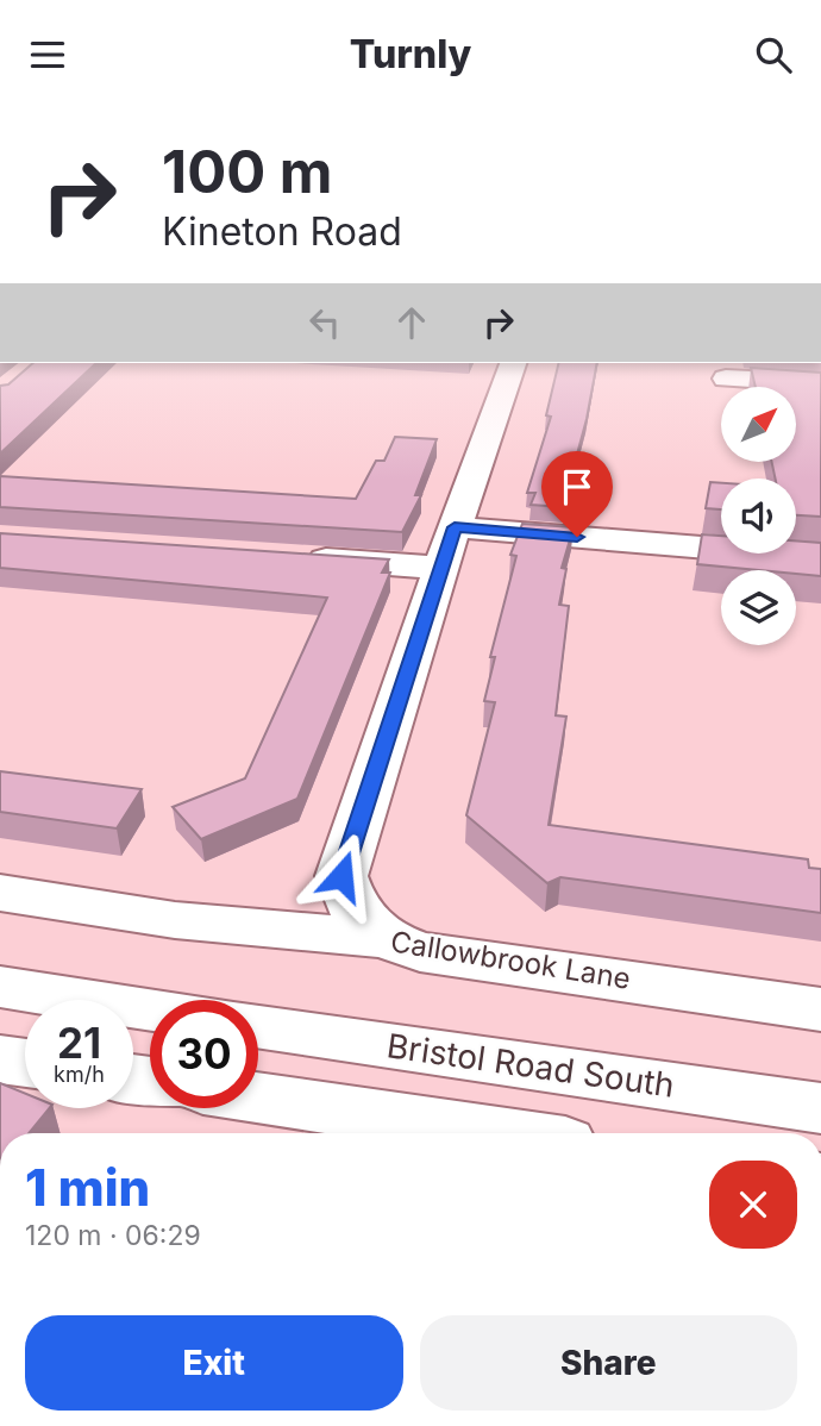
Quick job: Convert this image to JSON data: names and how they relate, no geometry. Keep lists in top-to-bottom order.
{
  "streets": {
    "main road": ["Callowbrook Lane", "Bristol Road South"]
  },
  "north": "top right",
  "page": {
    "header": "Turnly",
    "turn": ["100 m", "Kineton Road"],
    "speed": "21 km/h",
    "limit": "30",
    "heading": ["1 min", "120 m · 06:29"],
    "buttons": ["Exit", "Share"]
  }
}
